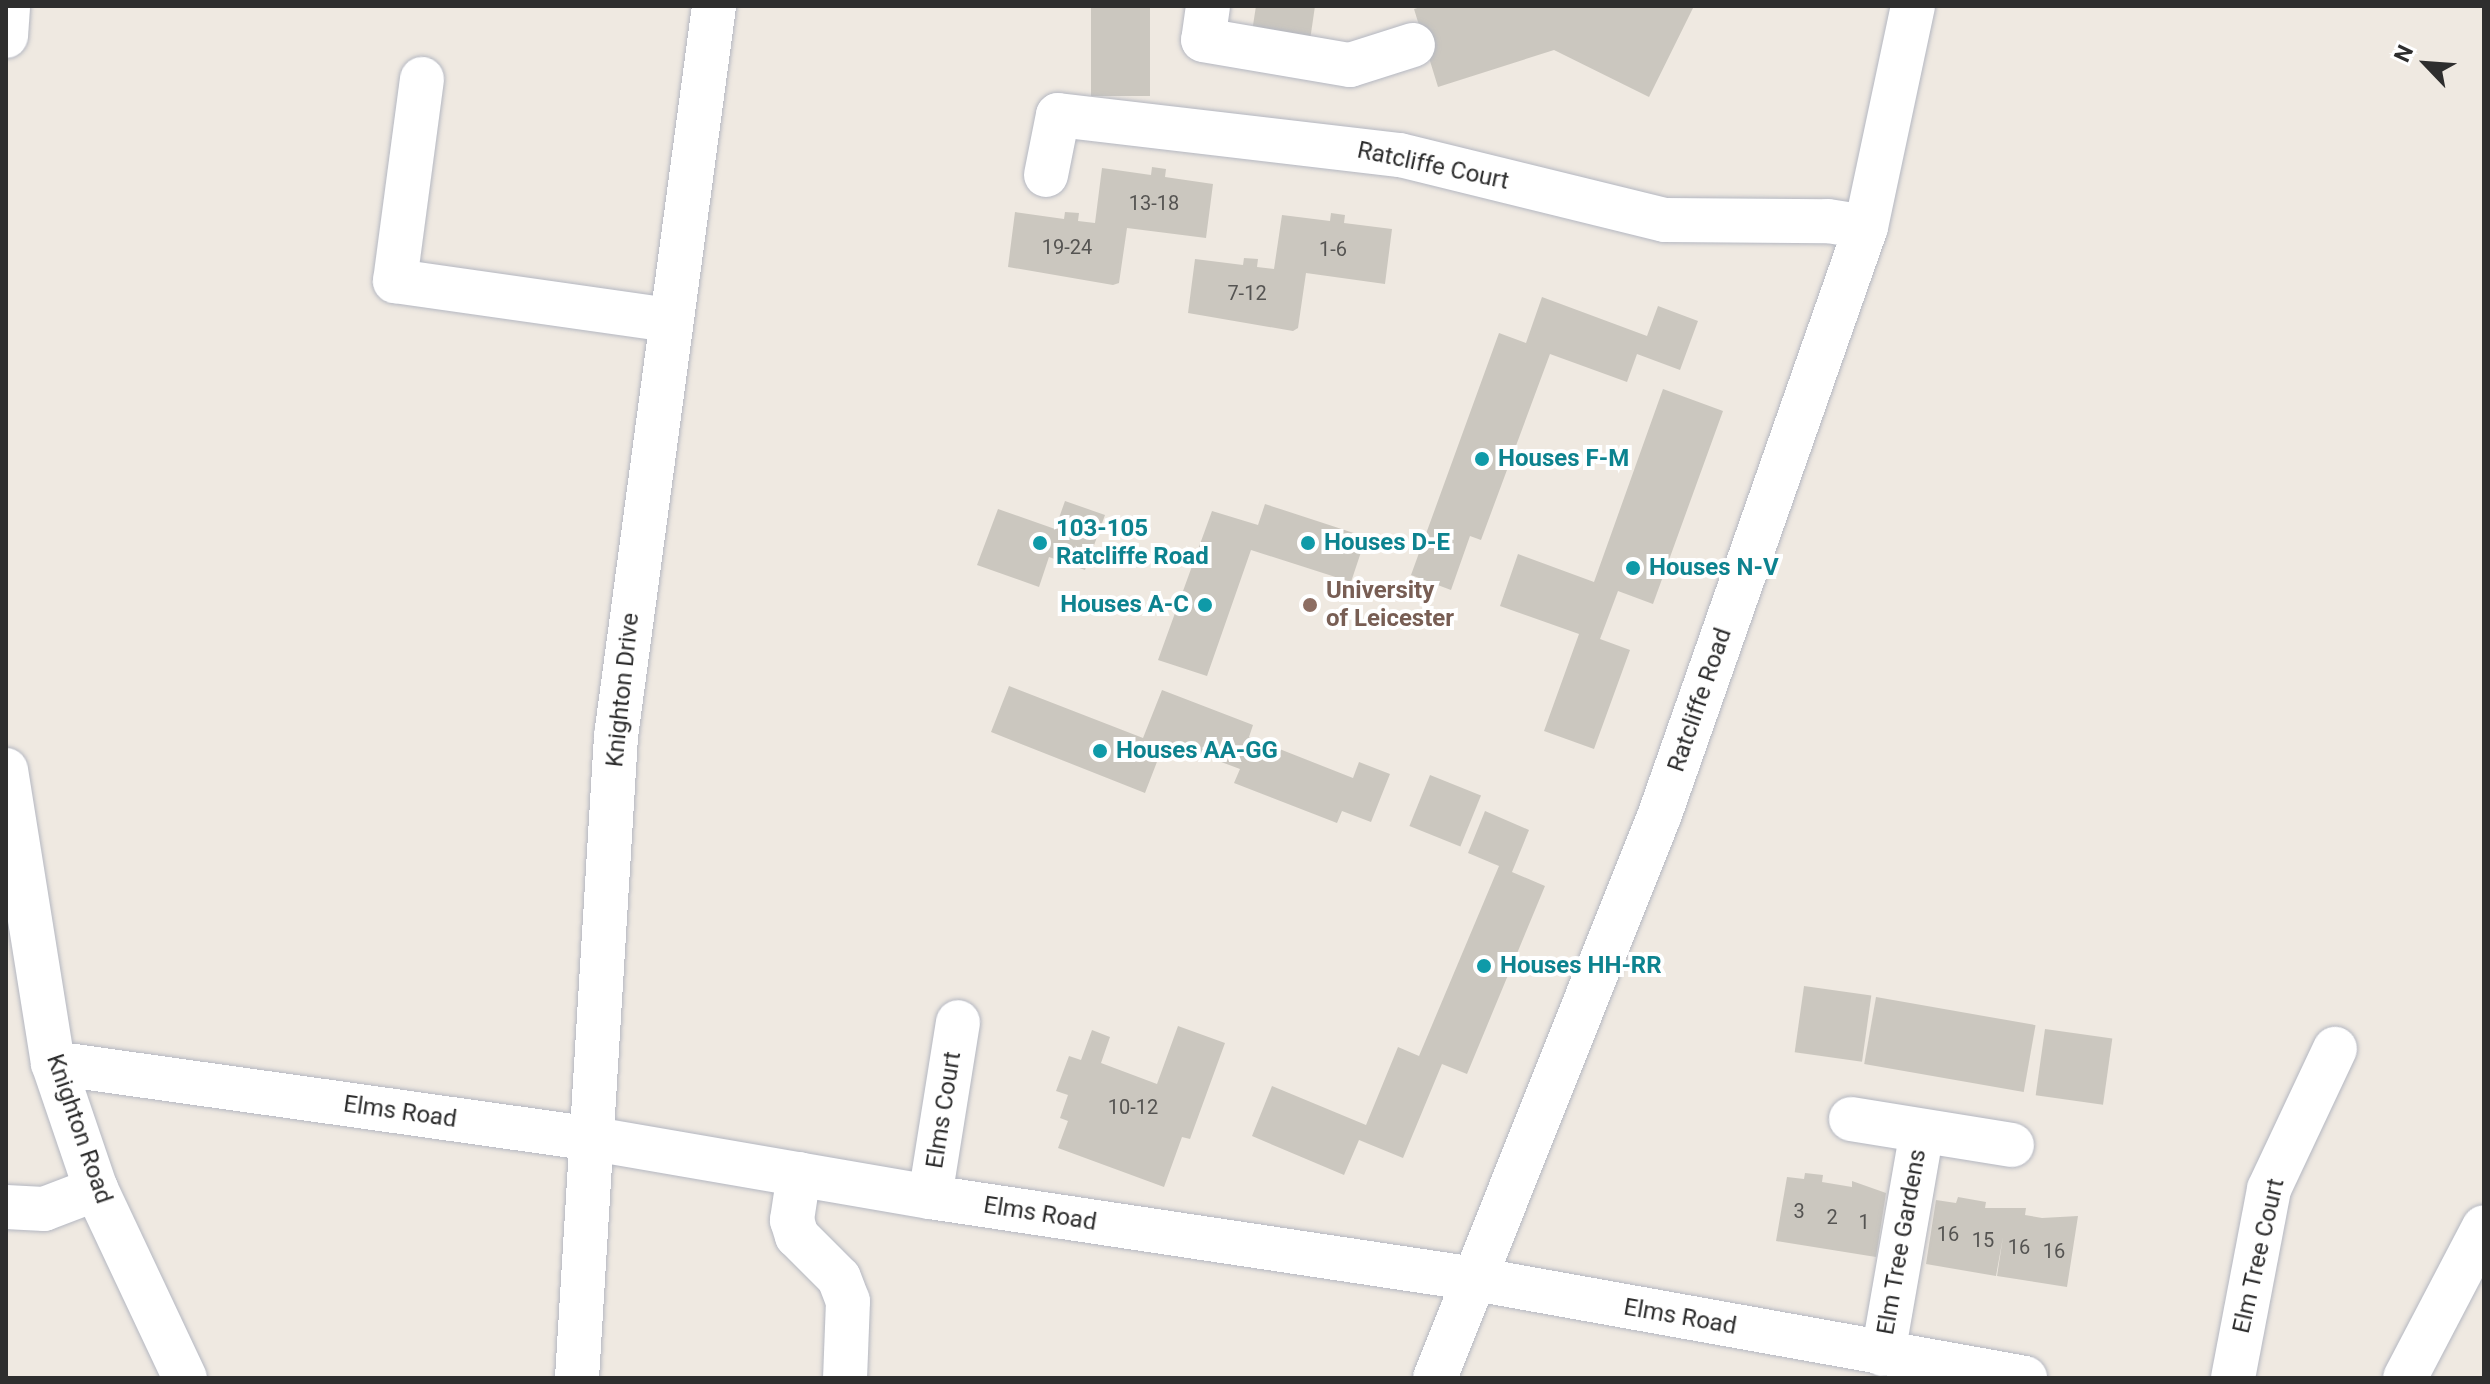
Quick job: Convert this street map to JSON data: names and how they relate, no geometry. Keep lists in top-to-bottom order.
{
  "streets": {
    "street": [
      "Ratcliffe Court",
      "Knighton Drive",
      "Ratcliffe Road",
      "Elms Court",
      "Elms Road",
      "Knighton Road",
      "Elm Tree Gardens",
      "Elm Tree Court"
    ]
  },
  "crossings": [
    ["Ratcliffe Court", "Ratcliffe Road"],
    ["Knighton Drive", "Elms Road"],
    ["Ratcliffe Road", "Elms Road"],
    ["Elms Court", "Elms Road"],
    ["Elms Road", "Knighton Road"],
    ["Elms Road", "Elm Tree Gardens"]
  ],
  "places": [
    "Houses F-M",
    "103-105 Ratcliffe Road",
    "Houses D-E",
    "Houses N-V",
    "Houses A-C",
    "University of Leicester",
    "Houses AA-GG",
    "Houses HH-RR"
  ],
  "house_numbers": [
    "13-18",
    "19-24",
    "1-6",
    "7-12",
    "10-12",
    "3",
    "2",
    "1",
    "16",
    "15",
    "16",
    "16"
  ],
  "north": "top left"
}
